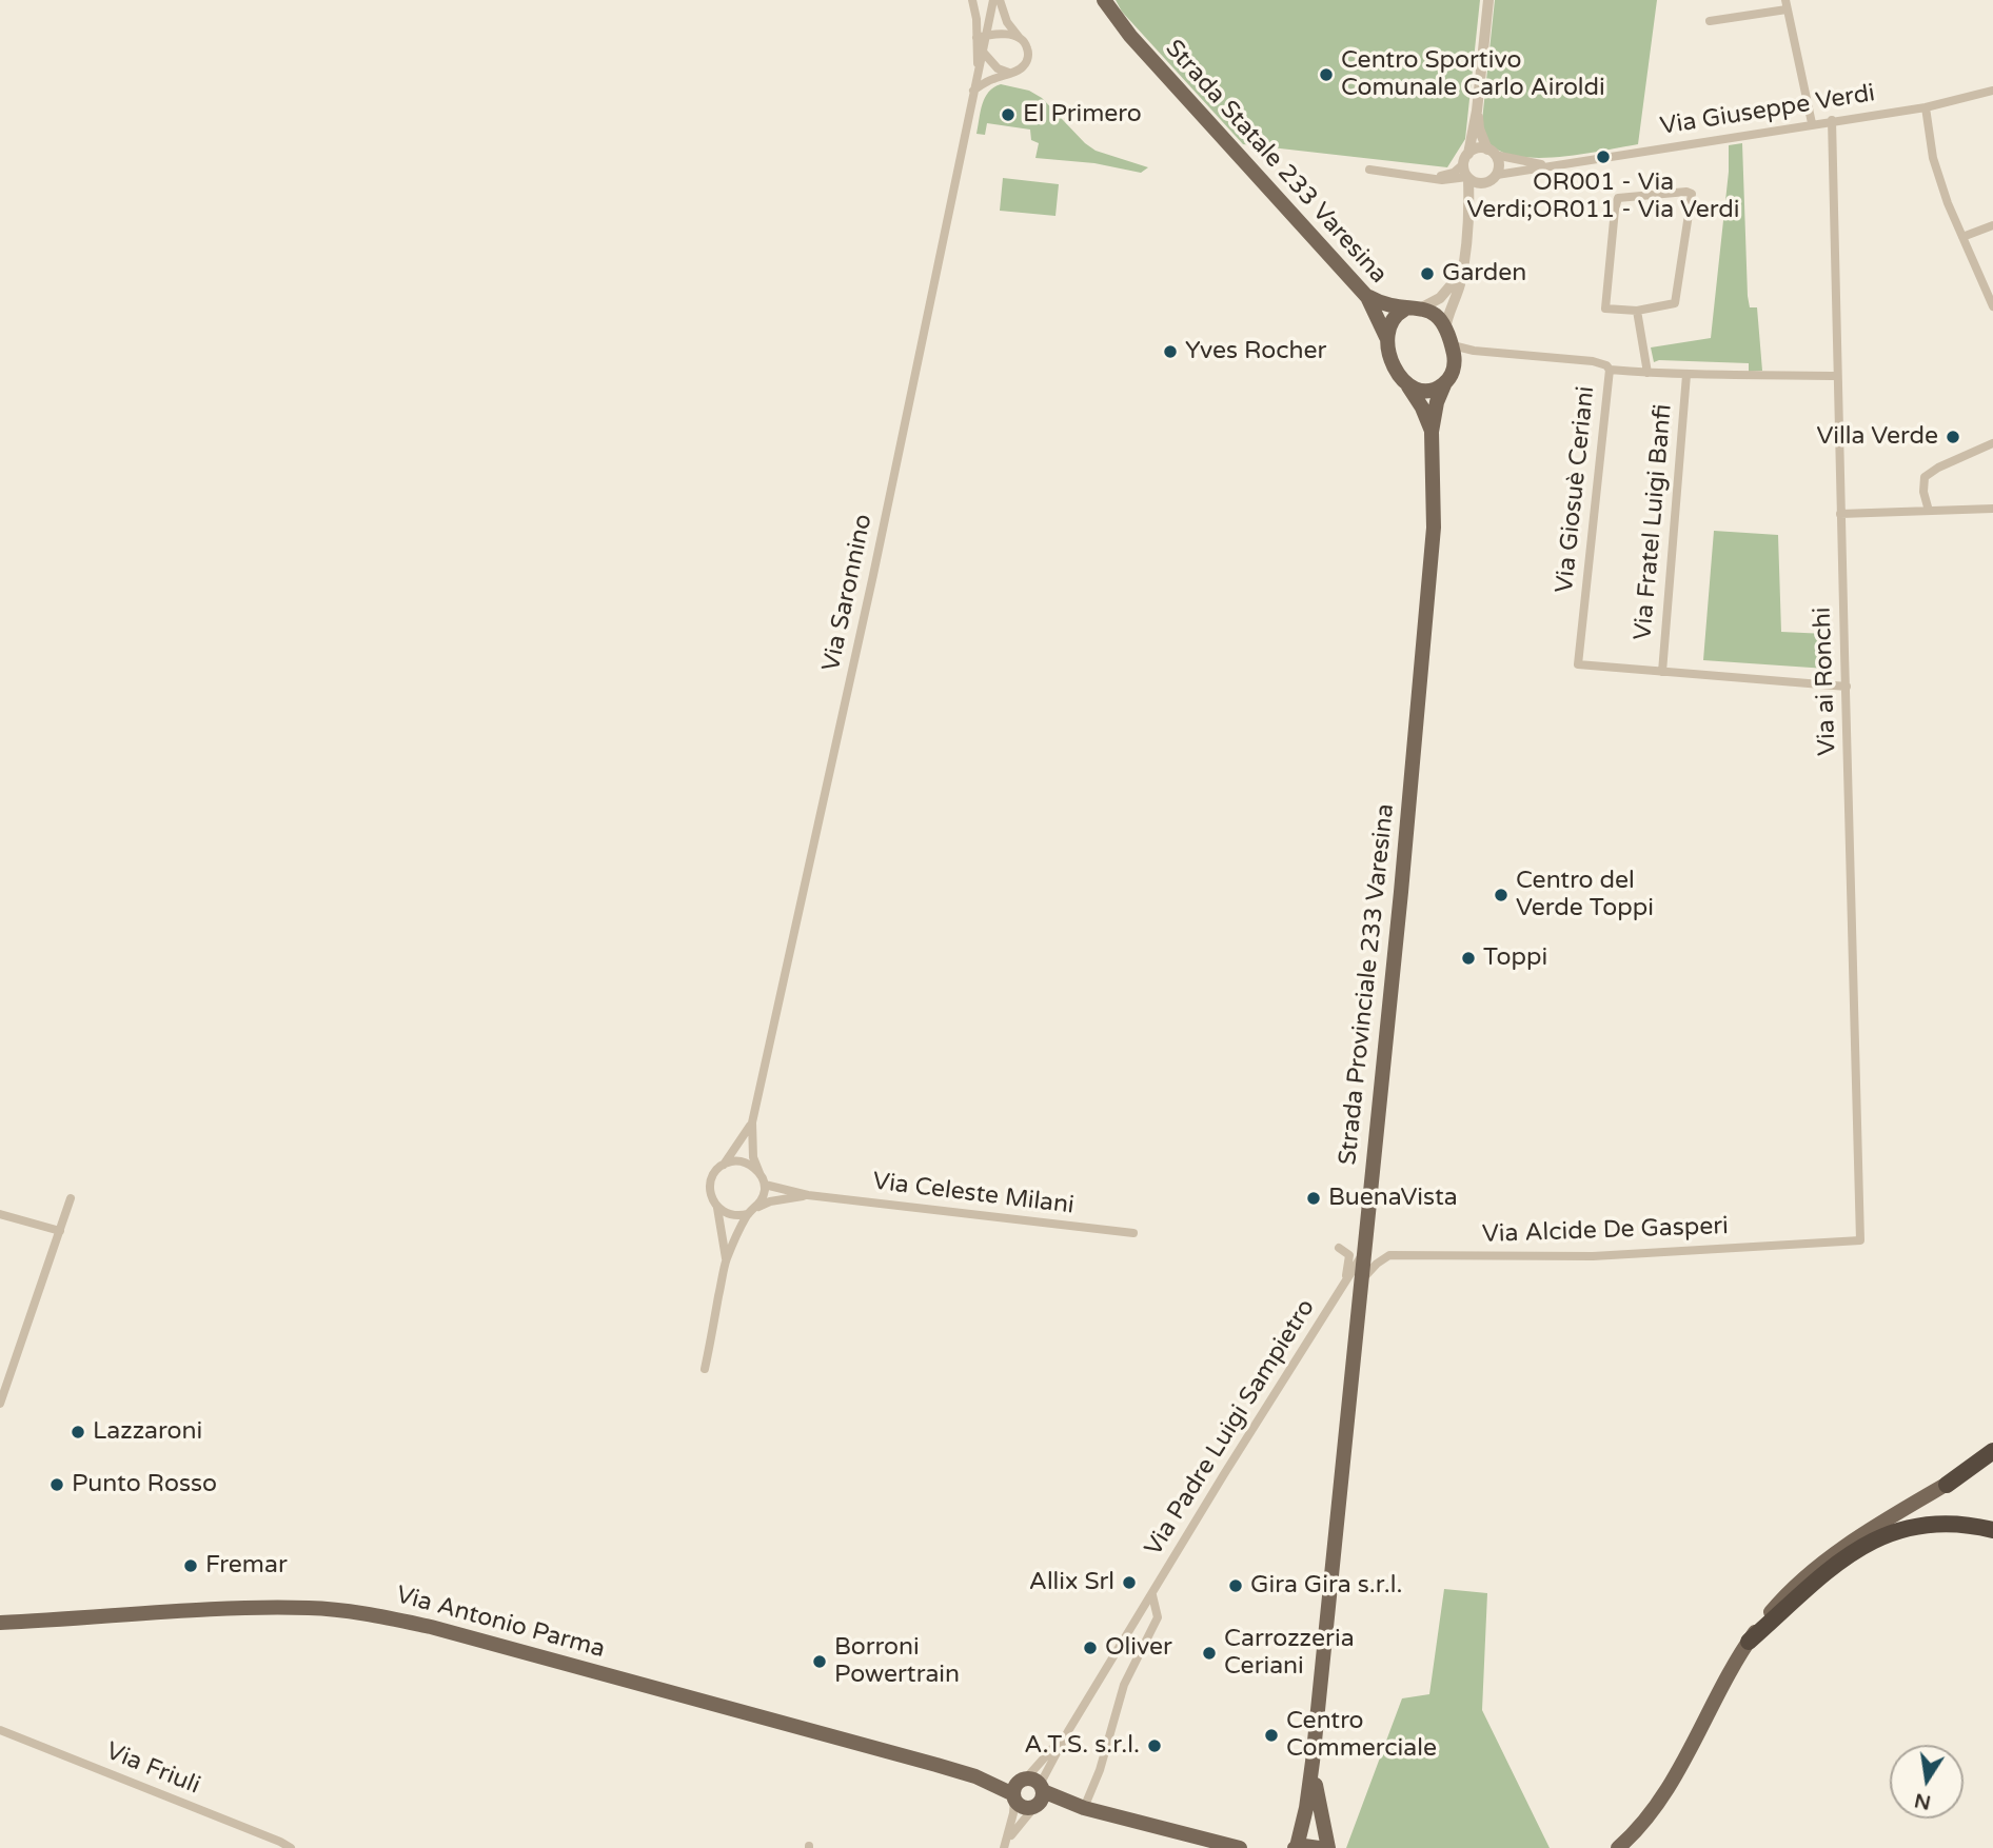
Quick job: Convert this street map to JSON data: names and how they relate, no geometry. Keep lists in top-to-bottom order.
{
  "streets": {
    "main road": ["Strada Statale 233 Varesina", "Strada Provinciale 233 Varesina", "Via Antonio Parma"],
    "street": [
      "Via Giuseppe Verdi",
      "Via Giosuè Ceriani",
      "Via Fratel Luigi Banfi",
      "Via Saronnino",
      "Via ai Ronchi",
      "Via Celeste Milani",
      "Via Alcide De Gasperi",
      "Via Padre Luigi Sampietro",
      "Via Friuli"
    ]
  },
  "crossings": [
    ["Via Giuseppe Verdi", "Via ai Ronchi"],
    ["Via Giosuè Ceriani", "Via Fratel Luigi Banfi"],
    ["Via Giosuè Ceriani", "Via ai Ronchi"],
    ["Via ai Ronchi", "Via Alcide De Gasperi"],
    ["Strada Provinciale 233 Varesina", "Via Alcide De Gasperi"],
    ["Strada Provinciale 233 Varesina", "Via Padre Luigi Sampietro"],
    ["Via Padre Luigi Sampietro", "Via Antonio Parma"]
  ],
  "places": [
    "Centro Sportivo Comunale Carlo Airoldi",
    "El Primero",
    "OR001 - Via Verdi;OR011 - Via Verdi",
    "Garden",
    "Yves Rocher",
    "Villa Verde",
    "Centro del Verde Toppi",
    "Toppi",
    "BuenaVista",
    "Lazzaroni",
    "Punto Rosso",
    "Fremar",
    "Allix Srl",
    "Gira Gira s.r.l.",
    "Oliver",
    "Carrozzeria Ceriani",
    "Borroni Powertrain",
    "Centro Commerciale",
    "A.T.S. s.r.l."
  ],
  "north": "bottom"
}
